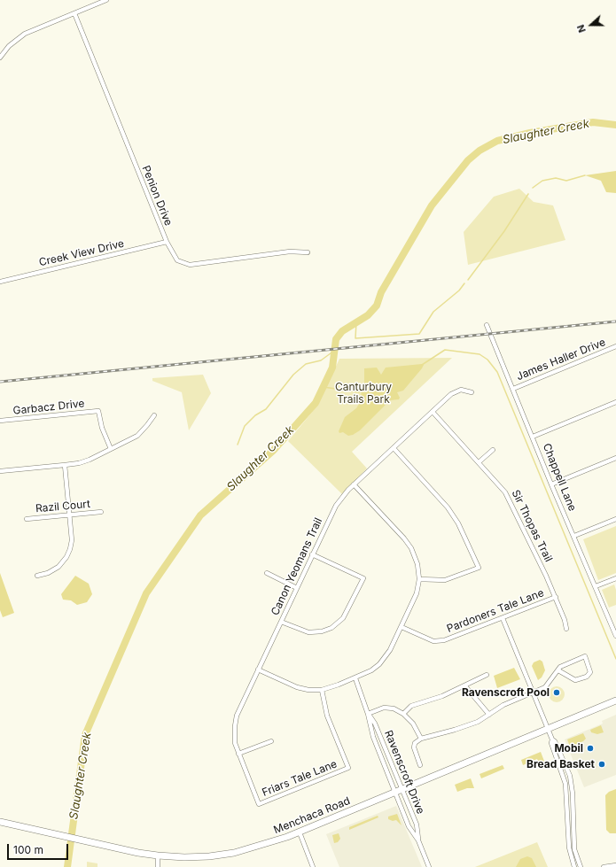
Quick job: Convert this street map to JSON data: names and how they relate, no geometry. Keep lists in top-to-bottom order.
{
  "streets": {
    "main road": ["Menchaca Road"],
    "street": [
      "Penion Drive",
      "Creek View Drive",
      "James Haller Drive",
      "Garbacz Drive",
      "Chappell Lane",
      "Razil Court",
      "Sir Thopas Trail",
      "Canon Yeomans Trail",
      "Pardoners Tale Lane",
      "Ravenscroft Drive",
      "Friars Tale Lane"
    ]
  },
  "crossings": [
    ["Penion Drive", "Creek View Drive"],
    ["James Haller Drive", "Chappell Lane"],
    ["Sir Thopas Trail", "Canon Yeomans Trail"],
    ["Sir Thopas Trail", "Pardoners Tale Lane"],
    ["Canon Yeomans Trail", "Friars Tale Lane"],
    ["Ravenscroft Drive", "Menchaca Road"]
  ],
  "water": ["Slaughter Creek"],
  "parks": ["Canturbury Trails Park"],
  "places": ["Ravenscroft Pool", "Mobil", "Bread Basket"],
  "scale_bar": "100 m",
  "north": "left"
}
